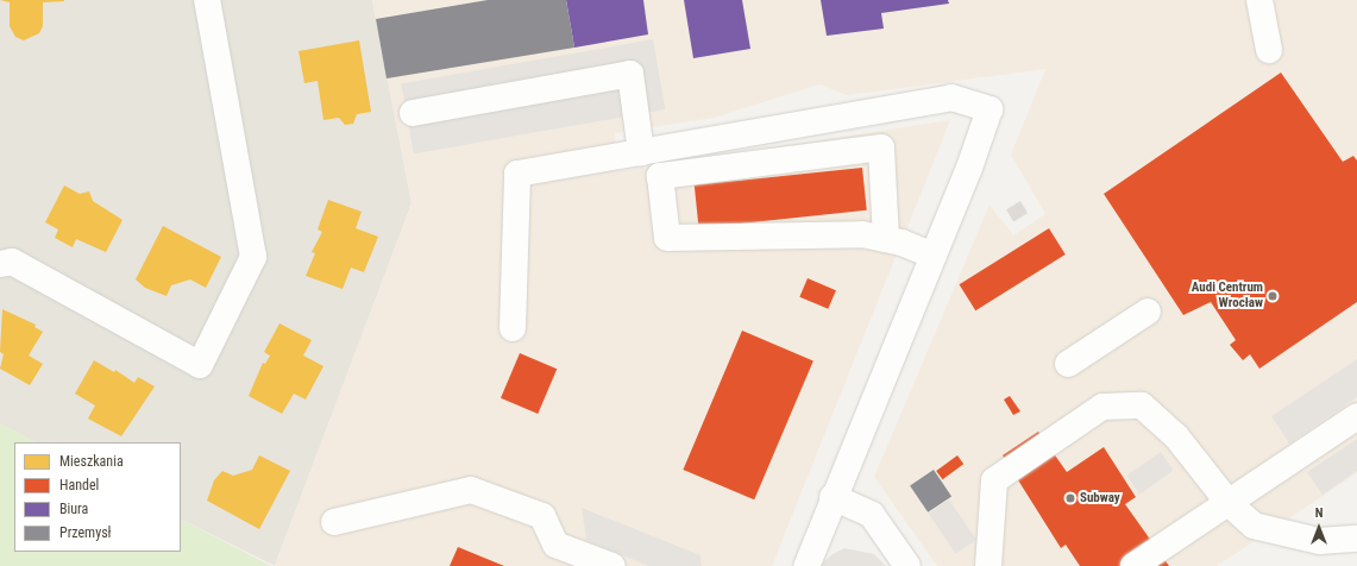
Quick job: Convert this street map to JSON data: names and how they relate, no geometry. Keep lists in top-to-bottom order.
{
  "places": ["Audi Centrum Wrocław", "Subway"],
  "legend": [
    "Mieszkania",
    "Handel",
    "Biura",
    "Przemysł"
  ],
  "north": "top"
}
